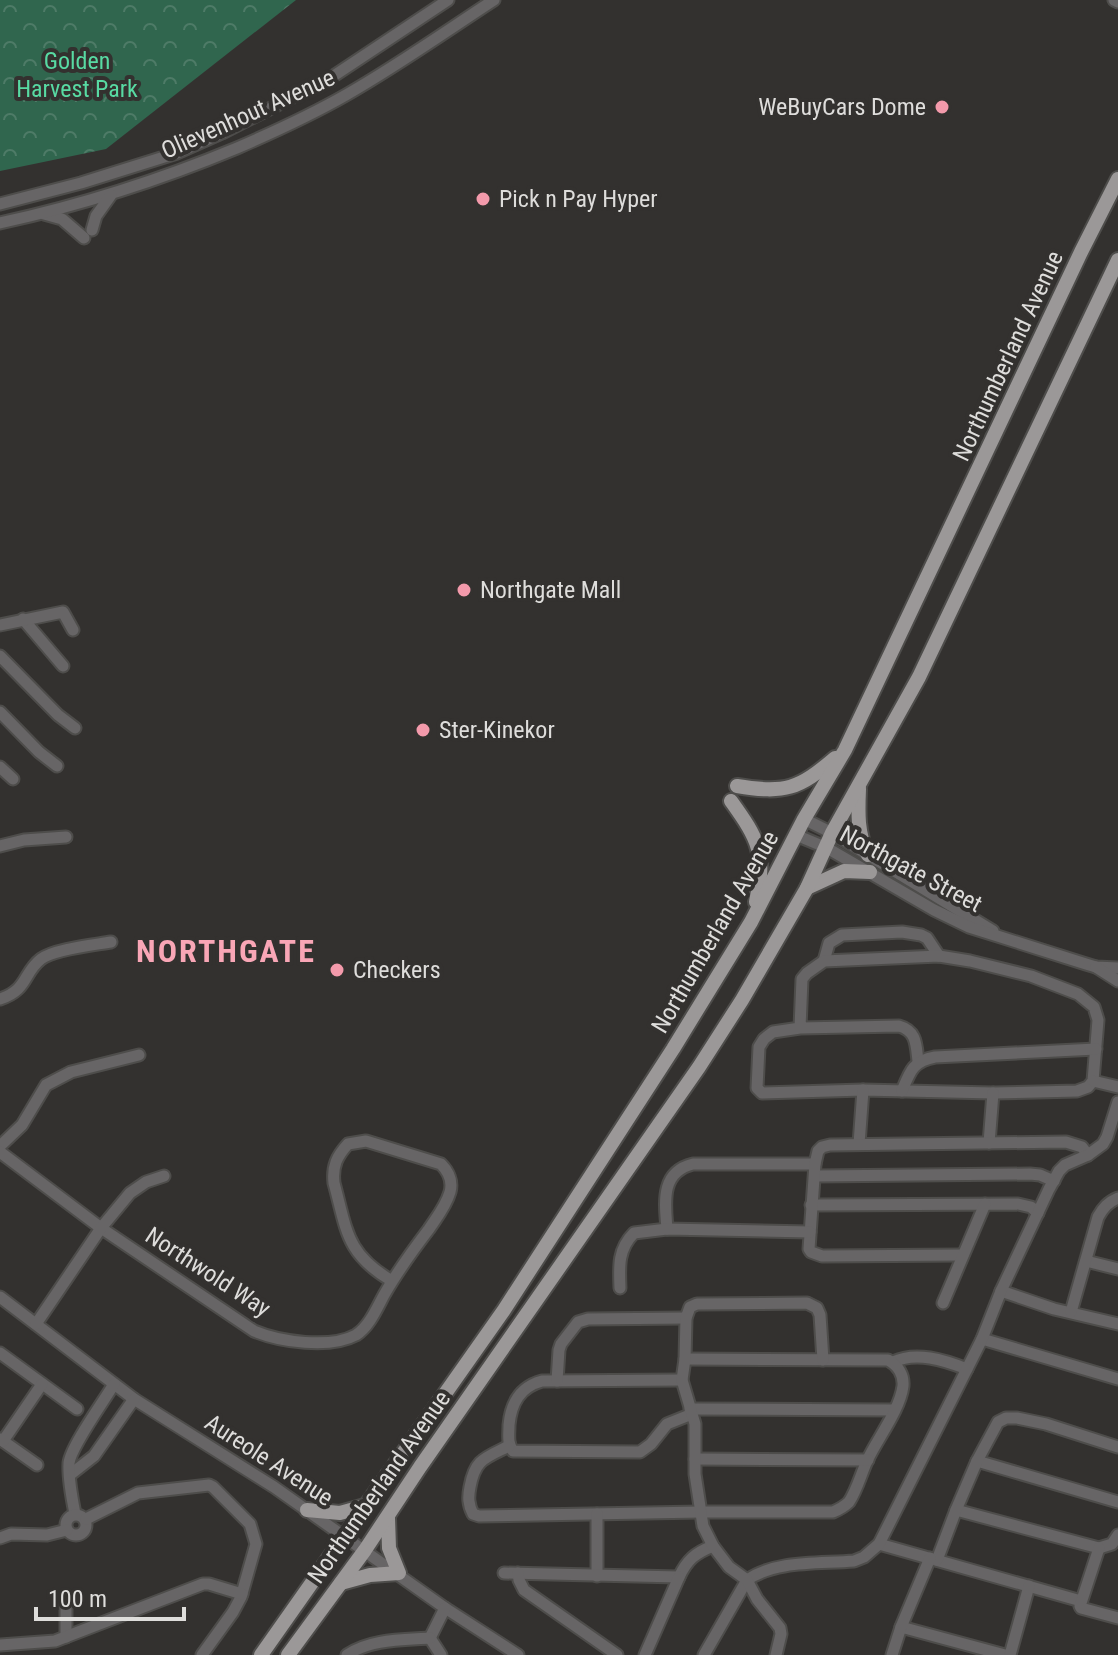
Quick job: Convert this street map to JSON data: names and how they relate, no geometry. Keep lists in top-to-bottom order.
{
  "streets": {
    "main road": ["Northumberland Avenue"],
    "street": [
      "Olievenhout Avenue",
      "Northgate Street",
      "Northwold Way",
      "Aureole Avenue"
    ]
  },
  "crossings": [
    ["Northumberland Avenue", "Northgate Street"],
    ["Northumberland Avenue", "Aureole Avenue"]
  ],
  "districts": ["NORTHGATE"],
  "parks": ["Golden Harvest Park"],
  "places": [
    "WeBuyCars Dome",
    "Pick n Pay Hyper",
    "Northgate Mall",
    "Ster-Kinekor",
    "Checkers"
  ],
  "scale_bar": "100 m"
}
